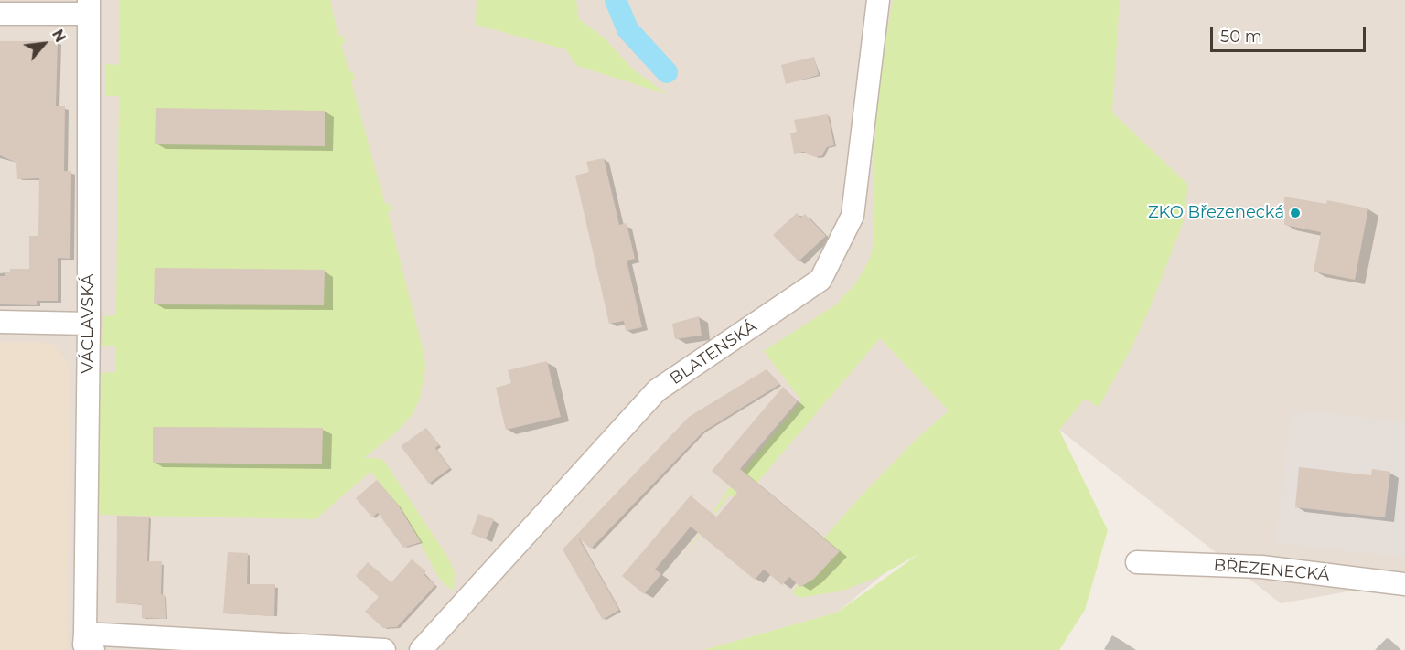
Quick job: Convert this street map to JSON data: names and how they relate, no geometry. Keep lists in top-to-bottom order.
{
  "streets": {
    "street": ["VÁCLAVSKÁ", "BLATENSKÁ", "BŘEZENECKÁ"]
  },
  "places": ["ZKO Březenecká"],
  "scale_bar": "50 m",
  "north": "top right"
}
